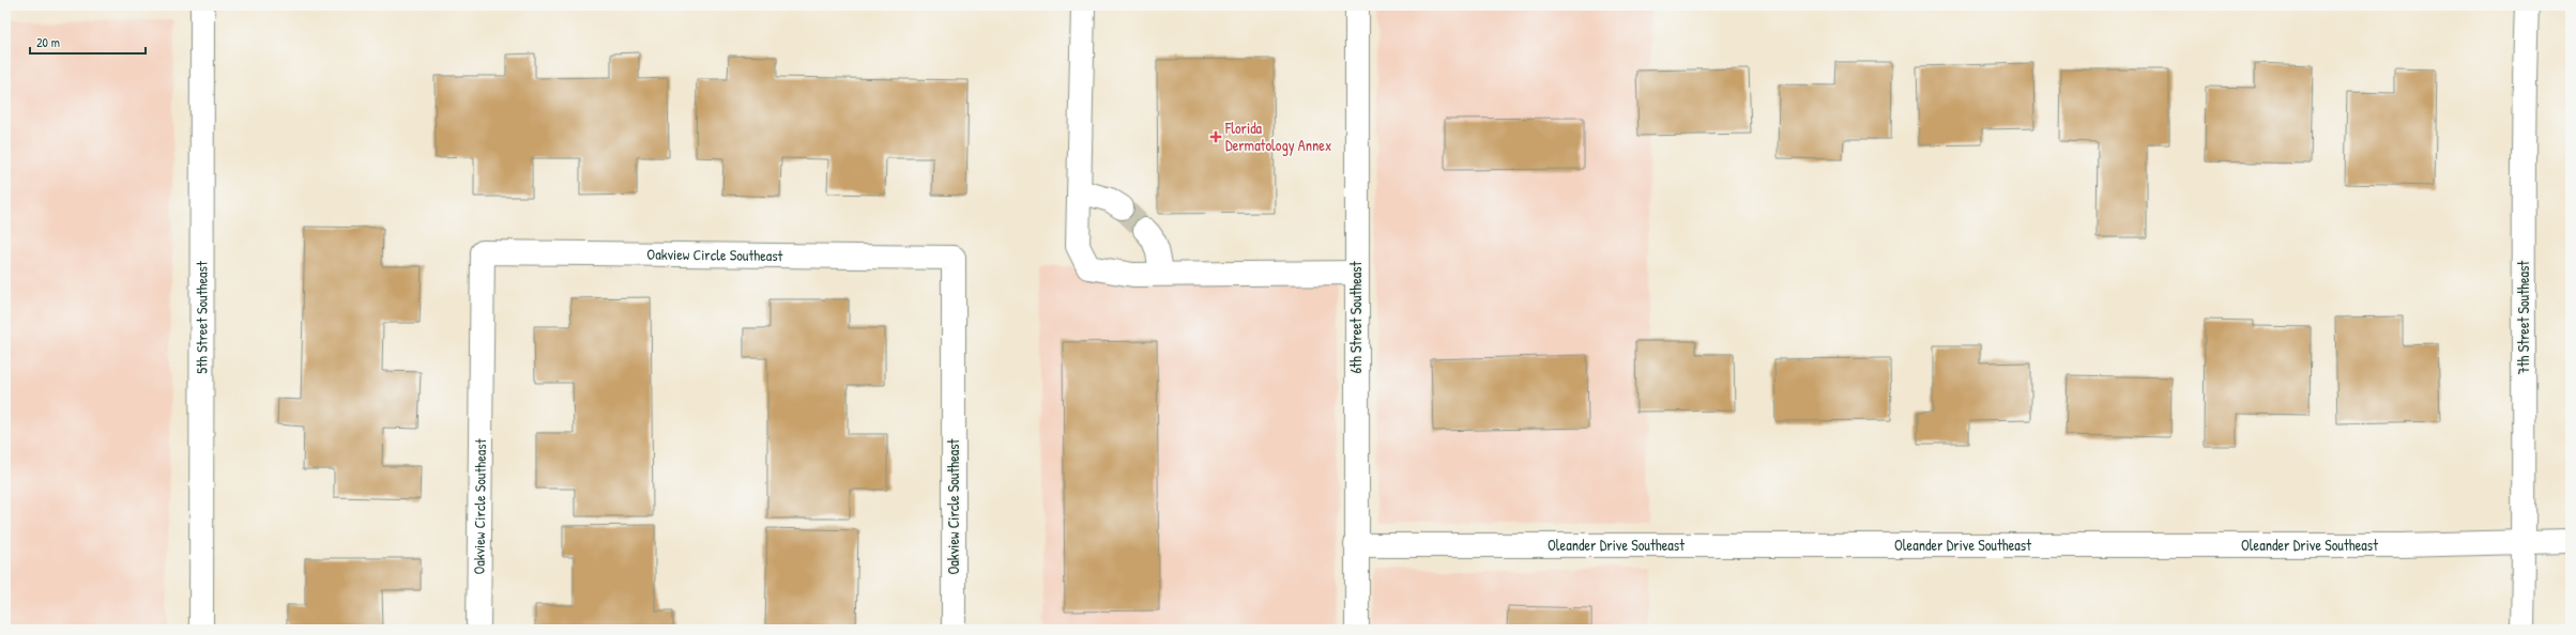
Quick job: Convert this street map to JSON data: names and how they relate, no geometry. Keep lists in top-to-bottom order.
{
  "streets": {
    "street": [
      "Oakview Circle Southeast",
      "5th Street Southeast",
      "6th Street Southeast",
      "7th Street Southeast",
      "Oleander Drive Southeast"
    ]
  },
  "crossings": [
    ["6th Street Southeast", "Oleander Drive Southeast"],
    ["7th Street Southeast", "Oleander Drive Southeast"]
  ],
  "places": {
    "health": ["Florida Dermatology Annex"]
  },
  "scale_bar": "20 m"
}
